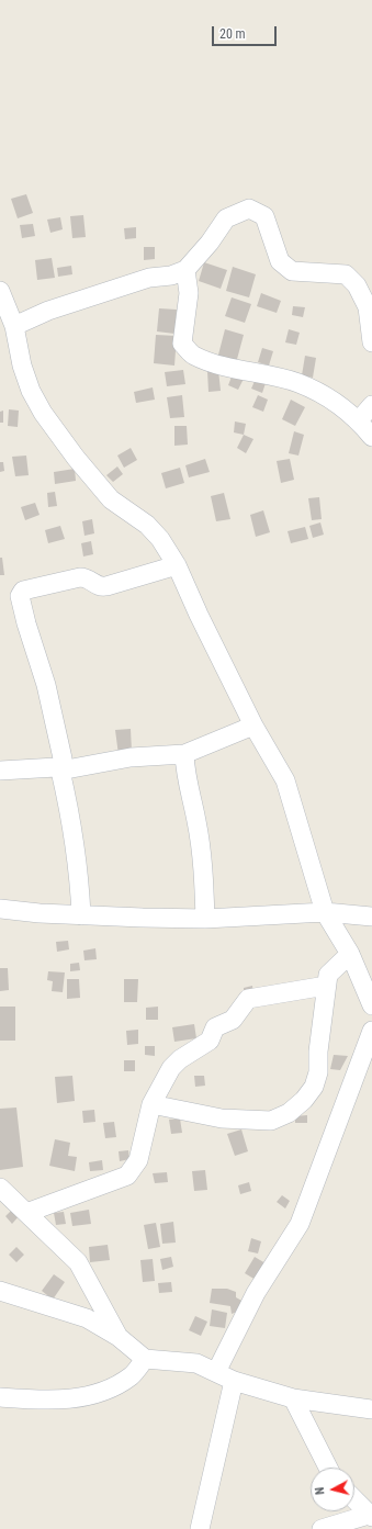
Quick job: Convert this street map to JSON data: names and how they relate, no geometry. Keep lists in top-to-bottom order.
{
  "scale_bar": "20 m",
  "north": "left"
}
